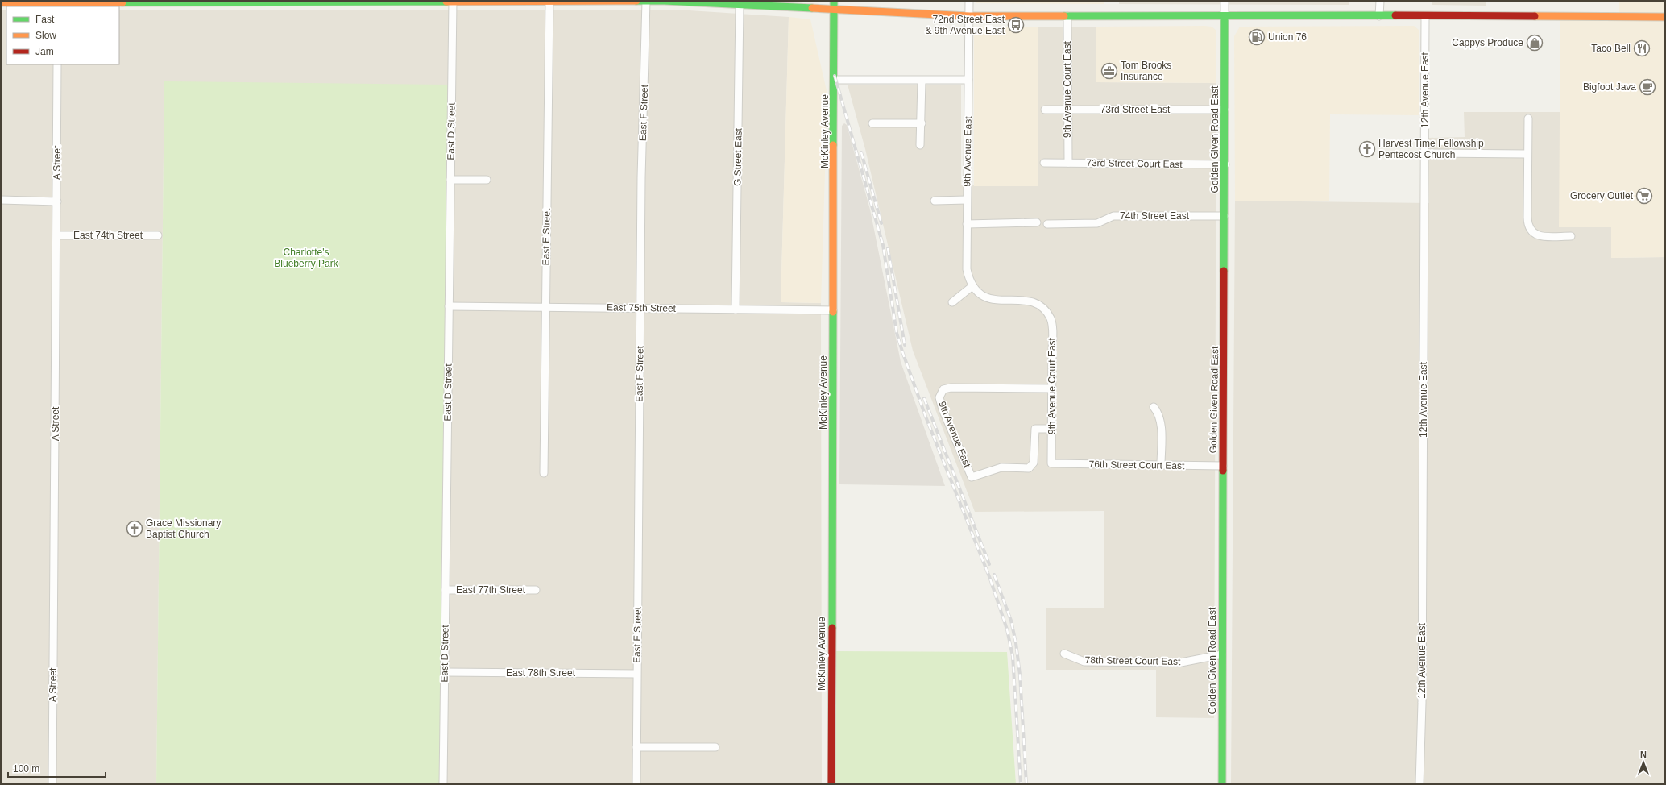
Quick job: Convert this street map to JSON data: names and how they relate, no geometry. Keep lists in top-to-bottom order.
{
  "streets": {
    "main road": ["McKinley Avenue", "Golden Given Road East"],
    "street": [
      "9th Avenue Court East",
      "12th Avenue East",
      "73rd Street East",
      "East F Street",
      "East D Street",
      "9th Avenue East",
      "G Street East",
      "A Street",
      "73rd Street Court East",
      "74th Street East",
      "East 74th Street",
      "East E Street",
      "East 75th Street",
      "76th Street Court East",
      "East 77th Street",
      "78th Street Court East",
      "East 78th Street"
    ]
  },
  "crossings": [
    ["9th Avenue Court East", "73rd Street East"],
    ["9th Avenue Court East", "9th Avenue East"],
    ["9th Avenue Court East", "73rd Street Court East"],
    ["9th Avenue Court East", "76th Street Court East"],
    ["73rd Street East", "Golden Given Road East"],
    ["East F Street", "East 75th Street"],
    ["East F Street", "East 78th Street"],
    ["East D Street", "East 75th Street"],
    ["East D Street", "East 77th Street"],
    ["East D Street", "East 78th Street"],
    ["McKinley Avenue", "East 75th Street"],
    ["Golden Given Road East", "73rd Street Court East"],
    ["Golden Given Road East", "74th Street East"],
    ["Golden Given Road East", "76th Street Court East"],
    ["Golden Given Road East", "78th Street Court East"],
    ["G Street East", "East 75th Street"],
    ["A Street", "East 74th Street"],
    ["East E Street", "East 75th Street"]
  ],
  "parks": ["Charlotte's Blueberry Park"],
  "places": {
    "bus stop": ["72nd Street East & 9th Avenue East"],
    "fuel station": ["Union 76"],
    "shop": ["Cappys Produce"],
    "restaurant": ["Taco Bell"],
    "office": ["Tom Brooks Insurance"],
    "cafe": ["Bigfoot Java"],
    "church": ["Harvest Time Fellowship Pentecost Church", "Grace Missionary Baptist Church"],
    "supermarket": ["Grocery Outlet"]
  },
  "legend": ["Fast", "Slow", "Jam"],
  "scale_bar": "100 m",
  "north": "top"
}
